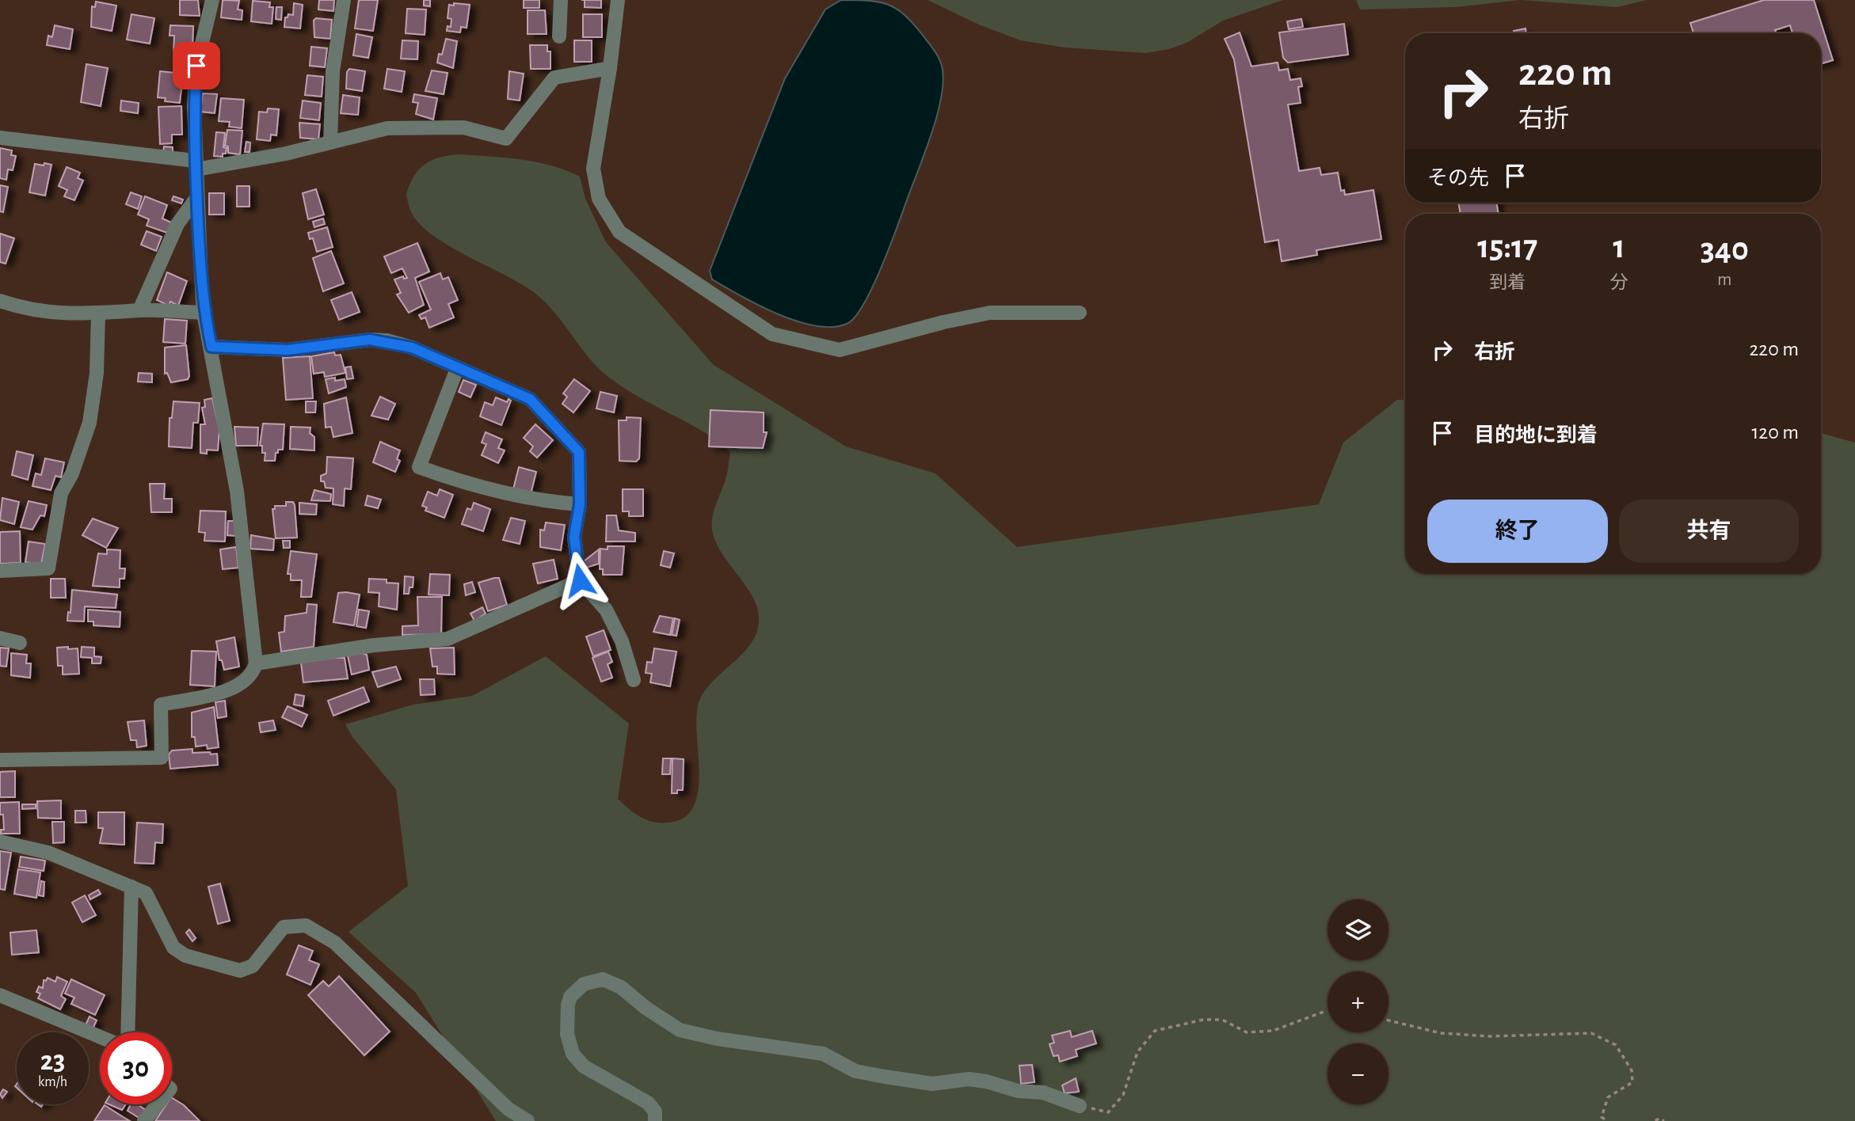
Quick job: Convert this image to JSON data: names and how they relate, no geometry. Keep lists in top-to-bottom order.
{
  "page": {
    "turn": ["220 m", "右折"],
    "then": "その先",
    "eta": [
      "15:17",
      "到着",
      "1",
      "分",
      "340",
      "m"
    ],
    "list": [
      {
        "name": "右折",
        "value": "220 m"
      },
      {
        "name": "目的地に到着",
        "value": "120 m"
      }
    ],
    "buttons": ["終了", "共有"],
    "map_buttons": ["+", "−"],
    "speed": "23 km/h",
    "limit": "30"
  }
}
